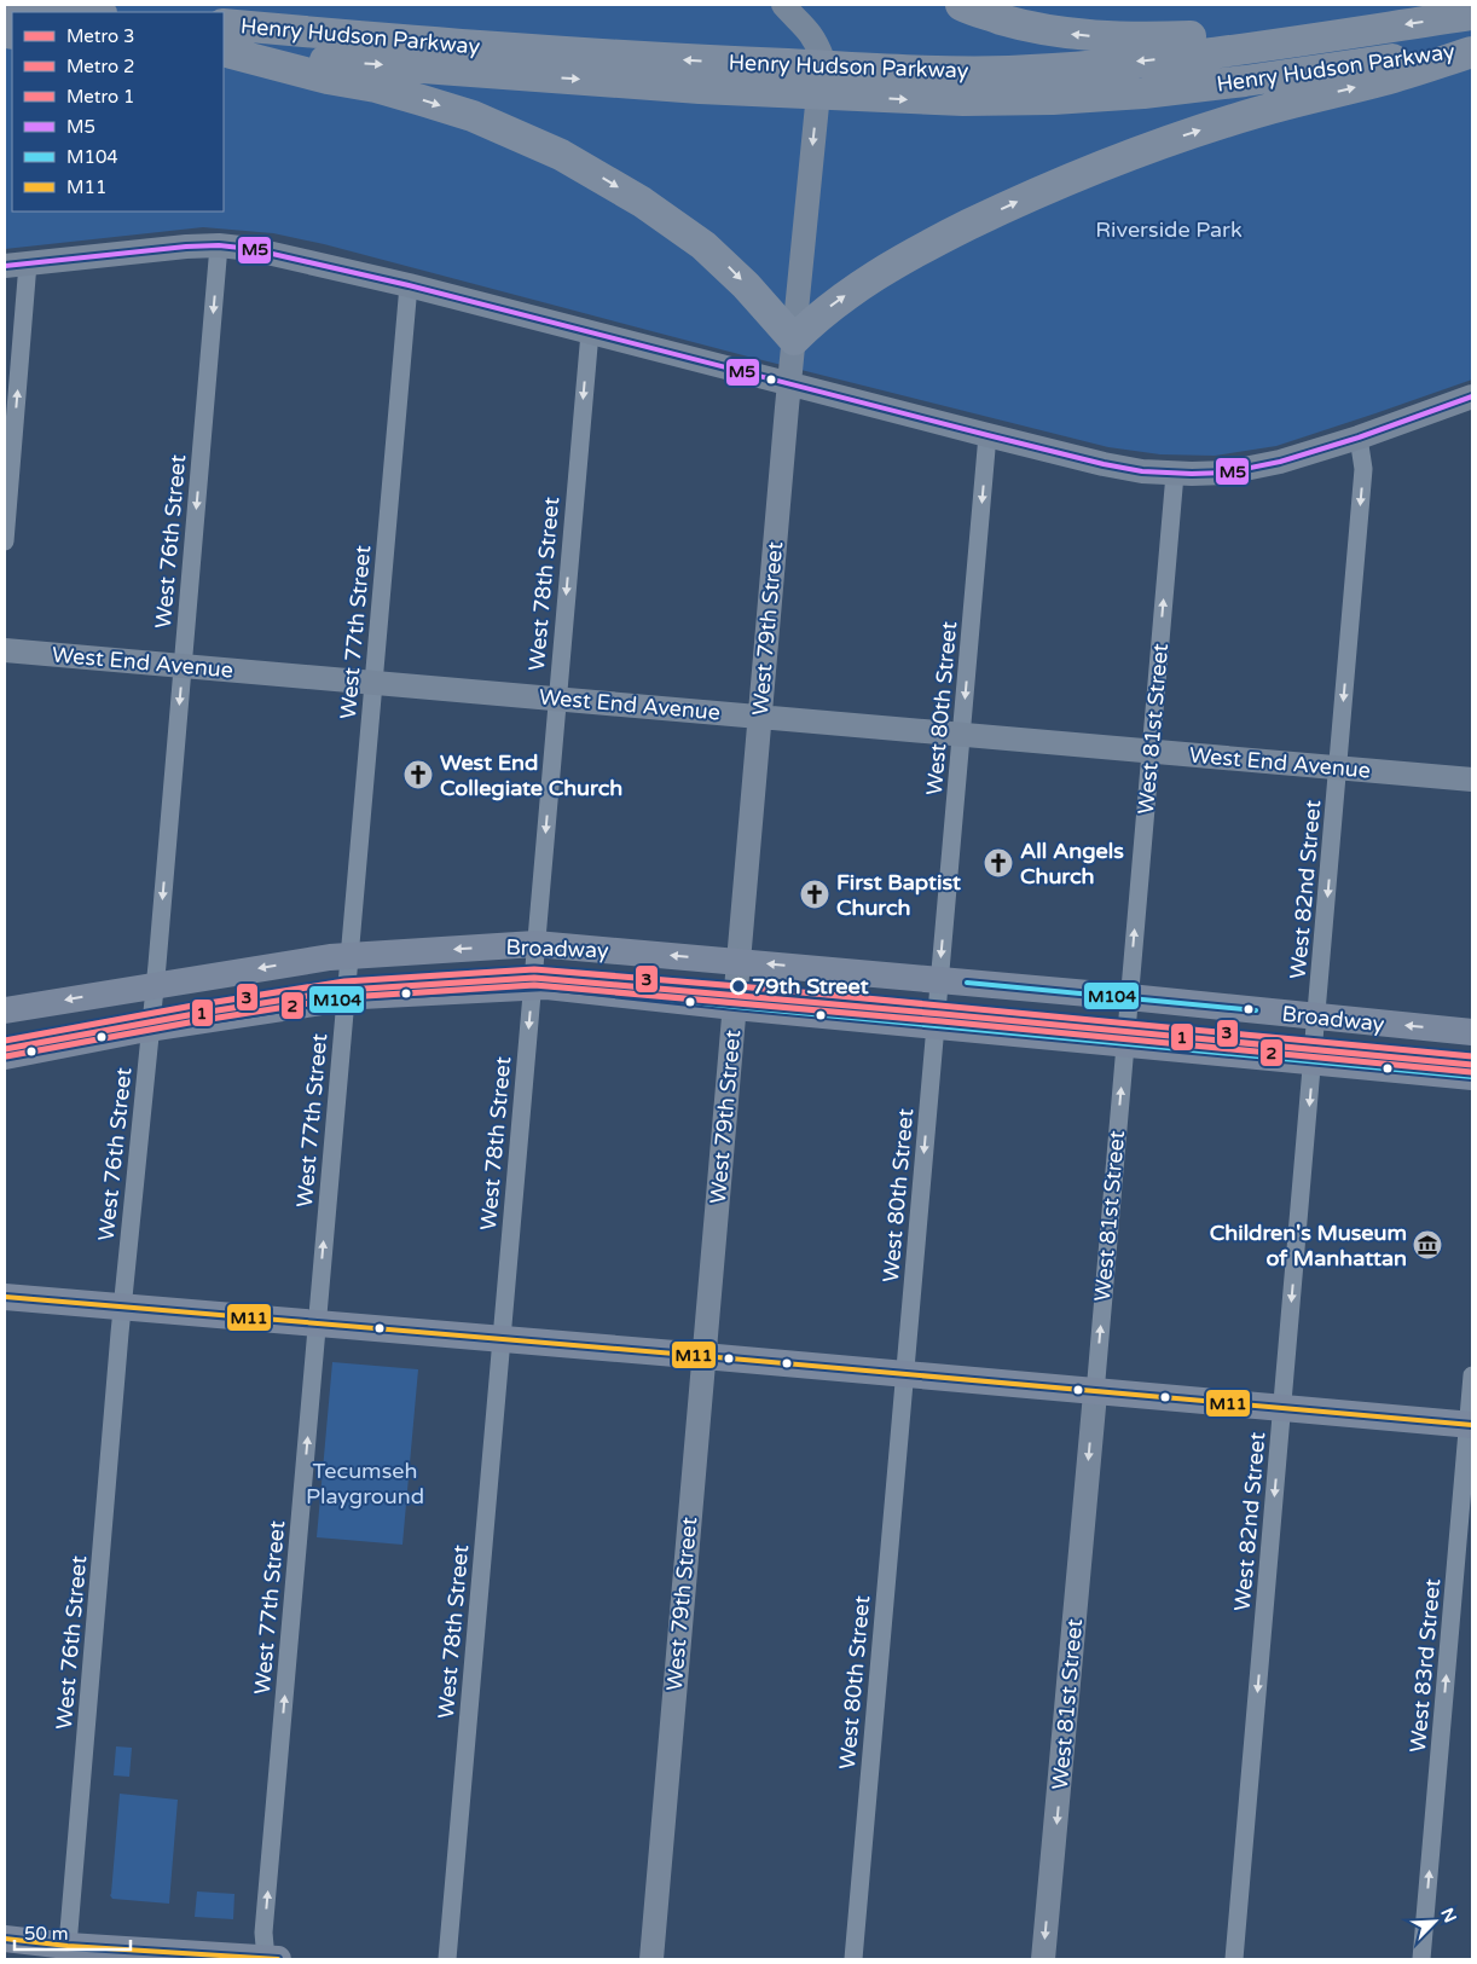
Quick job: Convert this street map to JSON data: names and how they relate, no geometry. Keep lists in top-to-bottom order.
{
  "streets": {
    "highway": ["Henry Hudson Parkway"],
    "main road": [
      "West 79th Street",
      "West End Avenue",
      "West 81st Street",
      "Broadway"
    ],
    "street": [
      "West 76th Street",
      "West 78th Street",
      "West 77th Street",
      "West 80th Street",
      "West 82nd Street",
      "West 83rd Street"
    ]
  },
  "crossings": [
    ["Henry Hudson Parkway", "West 79th Street"],
    ["West 76th Street", "West End Avenue"],
    ["West 76th Street", "Broadway"],
    ["West 78th Street", "West End Avenue"],
    ["West 78th Street", "Broadway"],
    ["West 79th Street", "West End Avenue"],
    ["West 79th Street", "Broadway"],
    ["West 77th Street", "West End Avenue"],
    ["West 77th Street", "Broadway"],
    ["West End Avenue", "West 80th Street"],
    ["West End Avenue", "West 81st Street"],
    ["West End Avenue", "West 82nd Street"],
    ["West 80th Street", "Broadway"],
    ["West 81st Street", "Broadway"],
    ["West 82nd Street", "Broadway"]
  ],
  "one_way": [
    "West 76th Street",
    "West 78th Street",
    "West 77th Street",
    "West 80th Street",
    "West 82nd Street",
    "West 83rd Street"
  ],
  "parks": ["Riverside Park", "Tecumseh Playground"],
  "places": {
    "church": ["West End Collegiate Church", "All Angels Church", "First Baptist Church"],
    "other": ["79th Street"],
    "museum": ["Children's Museum of Manhattan"]
  },
  "lines": [
    "transit line M5",
    "metro line 3",
    "metro line 1",
    "transit line M104",
    "metro line 2",
    "transit line M11"
  ],
  "legend": [
    "Metro 3",
    "Metro 2",
    "Metro 1",
    "M5",
    "M104",
    "M11"
  ],
  "scale_bar": "50 m",
  "north": "top right"
}
